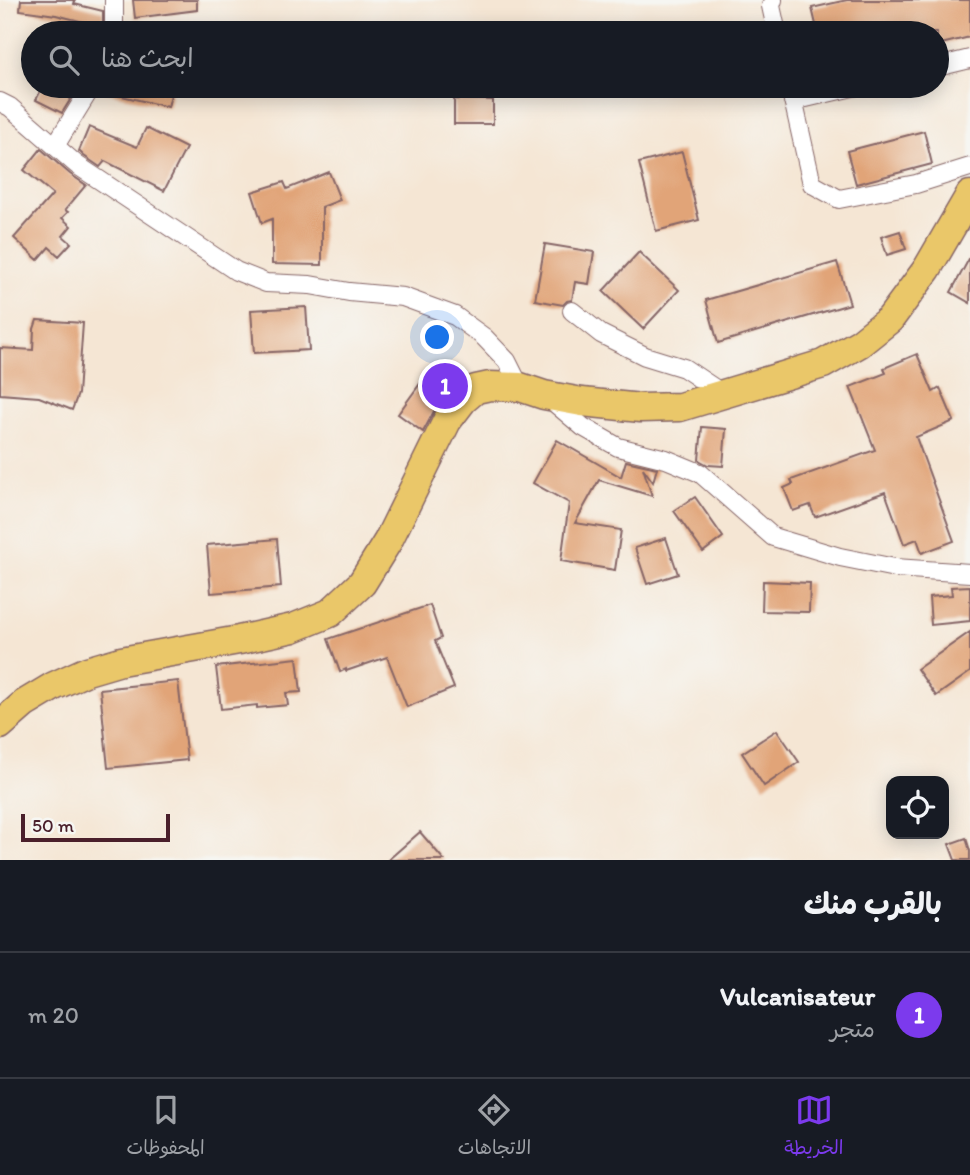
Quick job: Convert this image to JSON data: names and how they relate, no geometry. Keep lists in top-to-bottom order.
{
  "scale_bar": "50 m",
  "page": {
    "search": "ابحث هنا",
    "pins": "1",
    "scale": "50 m",
    "heading": "بالقرب منك",
    "list": [
      {
        "mark": "1",
        "name": "Vulcanisateur",
        "note": "متجر",
        "value": "20 m"
      }
    ],
    "nav": ["الخريطة", "الاتجاهات", "المحفوظات"]
  }
}
